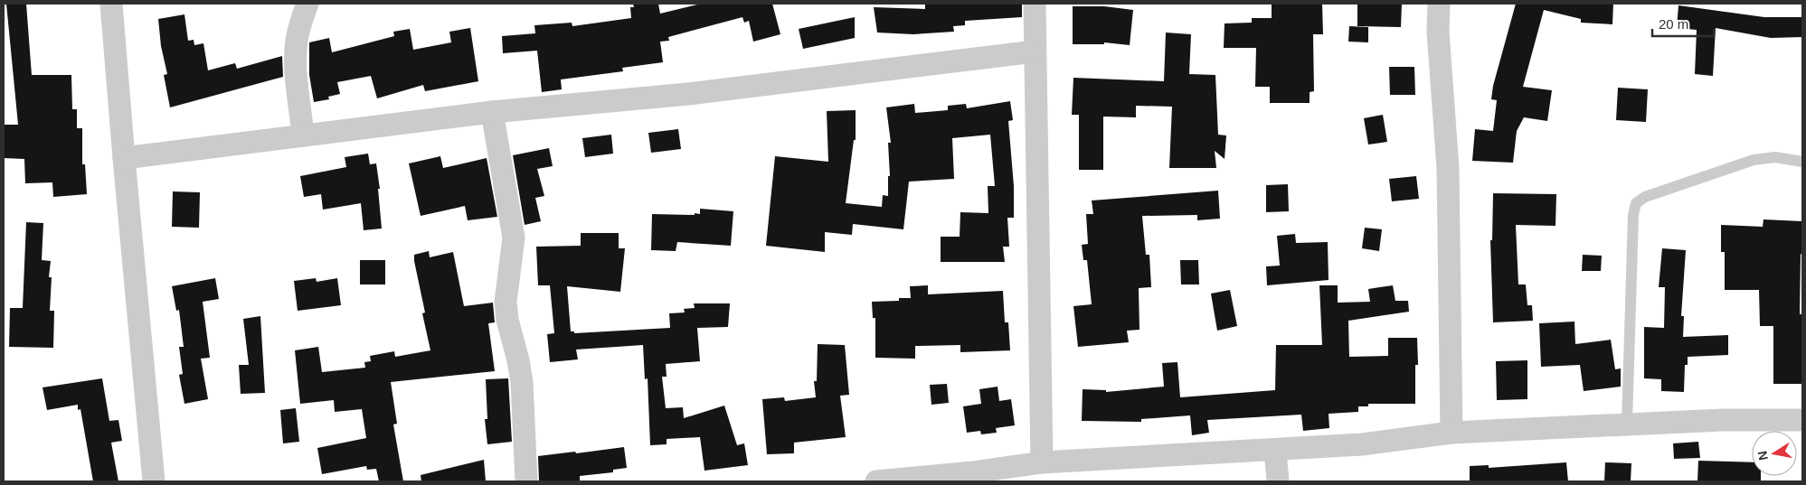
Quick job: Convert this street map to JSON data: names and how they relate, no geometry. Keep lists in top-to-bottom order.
{
  "scale_bar": "20 m",
  "north": "left"
}
